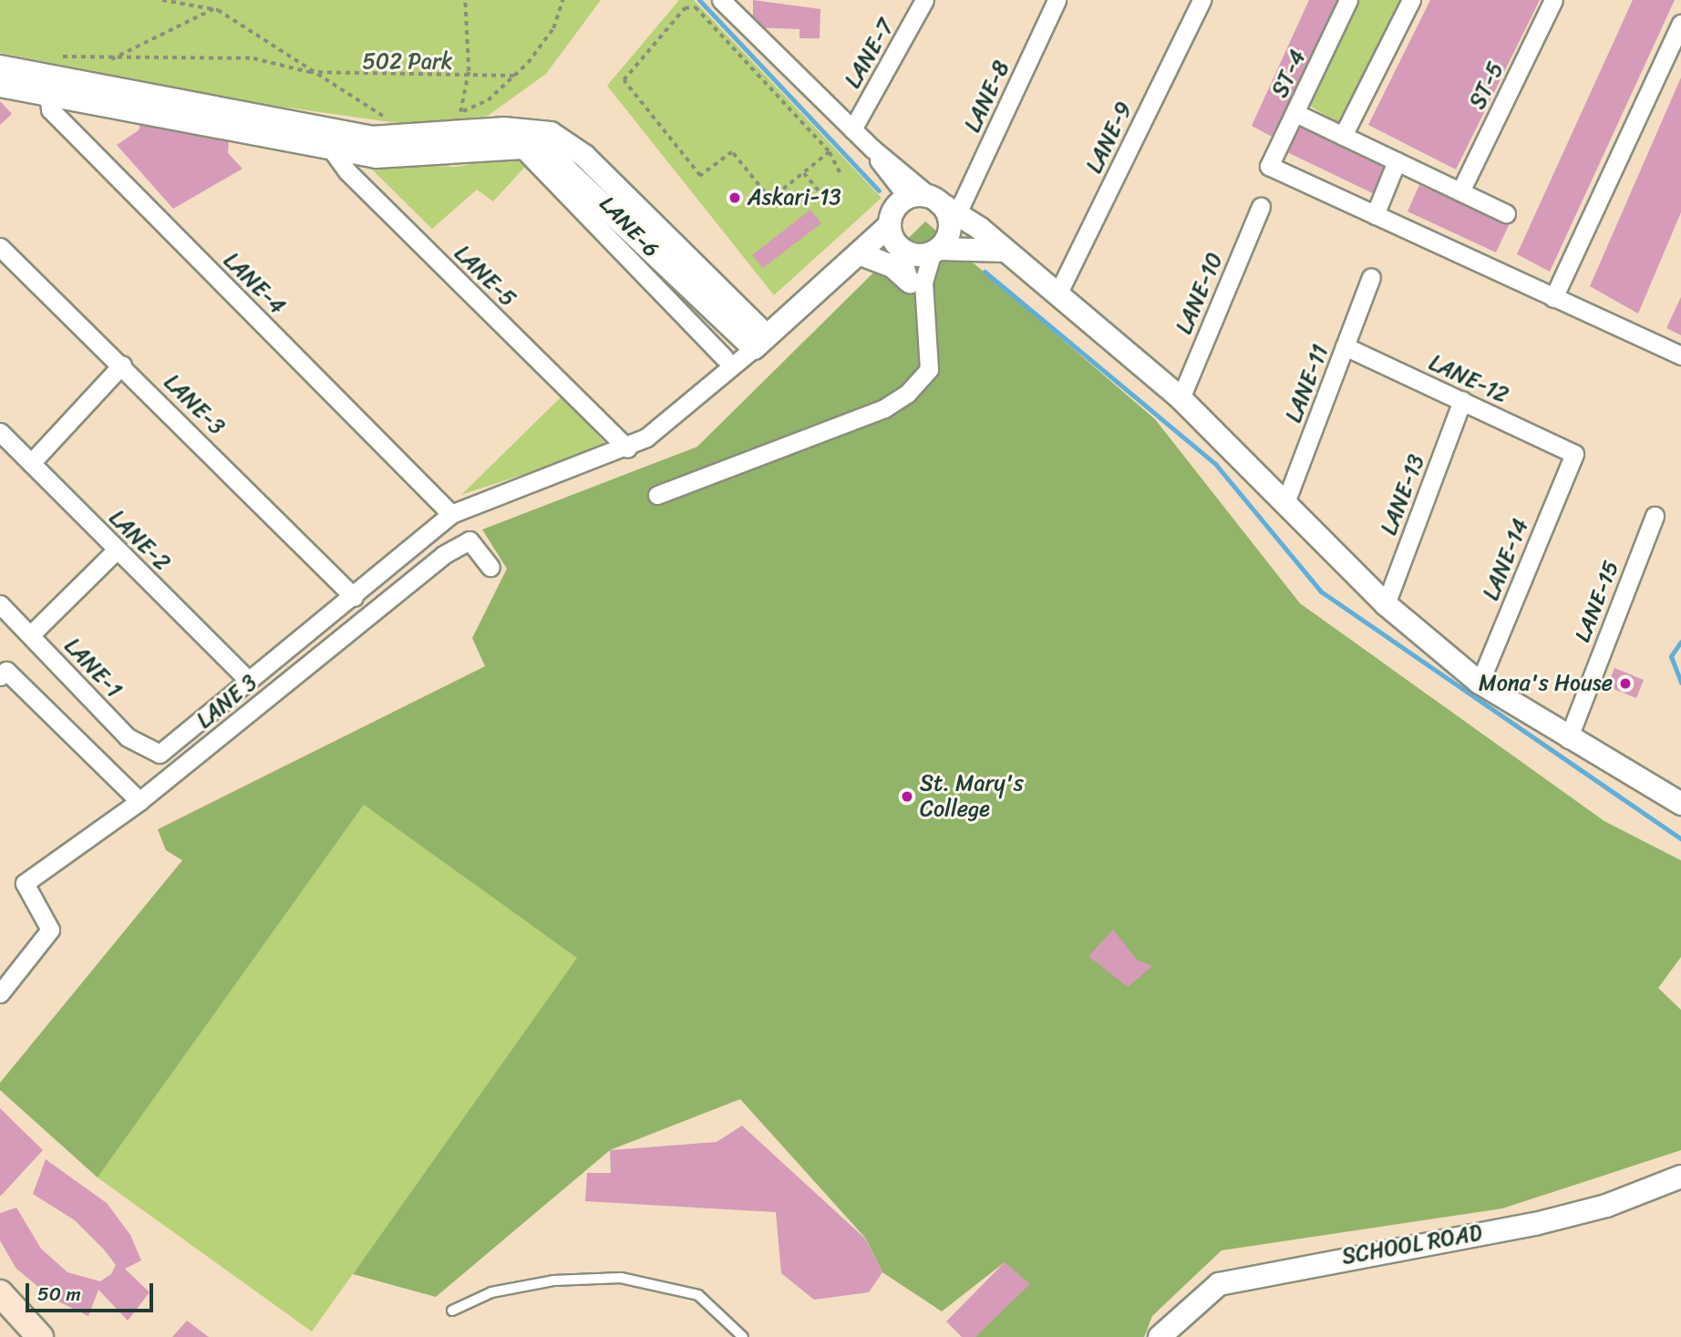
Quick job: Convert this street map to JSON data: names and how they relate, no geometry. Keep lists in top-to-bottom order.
{
  "streets": {
    "street": [
      "LANE-7",
      "ST-4",
      "ST-5",
      "LANE-8",
      "LANE-9",
      "LANE-6",
      "LANE-5",
      "LANE-4",
      "LANE-10",
      "LANE-12",
      "LANE-11",
      "LANE-3",
      "LANE-13",
      "LANE-2",
      "LANE-14",
      "LANE-15",
      "LANE-1",
      "LANE 3",
      "SCHOOL ROAD"
    ]
  },
  "crossings": [
    ["LANE-12", "LANE-11"],
    ["LANE-12", "LANE-13"],
    ["LANE-12", "LANE-14"],
    ["LANE-2", "LANE-1"]
  ],
  "parks": ["502 Park"],
  "places": ["Askari-13", "Mona's House", "St. Mary's College"],
  "scale_bar": "50 m"
}
